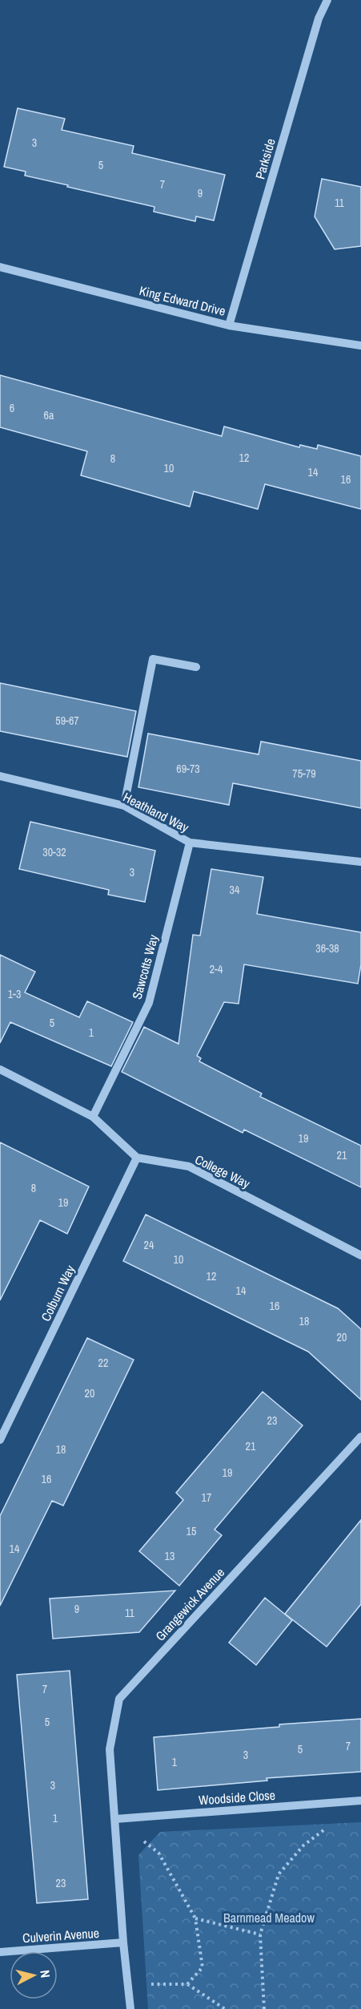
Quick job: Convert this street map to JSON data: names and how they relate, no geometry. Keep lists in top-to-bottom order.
{
  "streets": {
    "street": [
      "Parkside",
      "King Edward Drive",
      "Heathland Way",
      "Sawcotts Way",
      "College Way",
      "Colburn Way",
      "Grangewick Avenue",
      "Woodside Close",
      "Culverin Avenue"
    ]
  },
  "crossings": [
    ["Parkside", "King Edward Drive"],
    ["Heathland Way", "Sawcotts Way"],
    ["College Way", "Colburn Way"],
    ["Grangewick Avenue", "Woodside Close"],
    ["Grangewick Avenue", "Culverin Avenue"]
  ],
  "parks": ["Barnmead Meadow"],
  "house_numbers": [
    "3",
    "5",
    "7",
    "9",
    "11",
    "6",
    "6a",
    "12",
    "8",
    "10",
    "14",
    "16",
    "59-67",
    "69-73",
    "75-79",
    "30-32",
    "3",
    "34",
    "36-38",
    "2-4",
    "1-3",
    "5",
    "1",
    "19",
    "21",
    "8",
    "19",
    "24",
    "10",
    "12",
    "14",
    "16",
    "18",
    "20",
    "22",
    "20",
    "23",
    "21",
    "18",
    "19",
    "16",
    "17",
    "15",
    "14",
    "13",
    "9",
    "11",
    "7",
    "5",
    "7",
    "5",
    "3",
    "1",
    "3",
    "1",
    "23"
  ],
  "north": "right"
}
